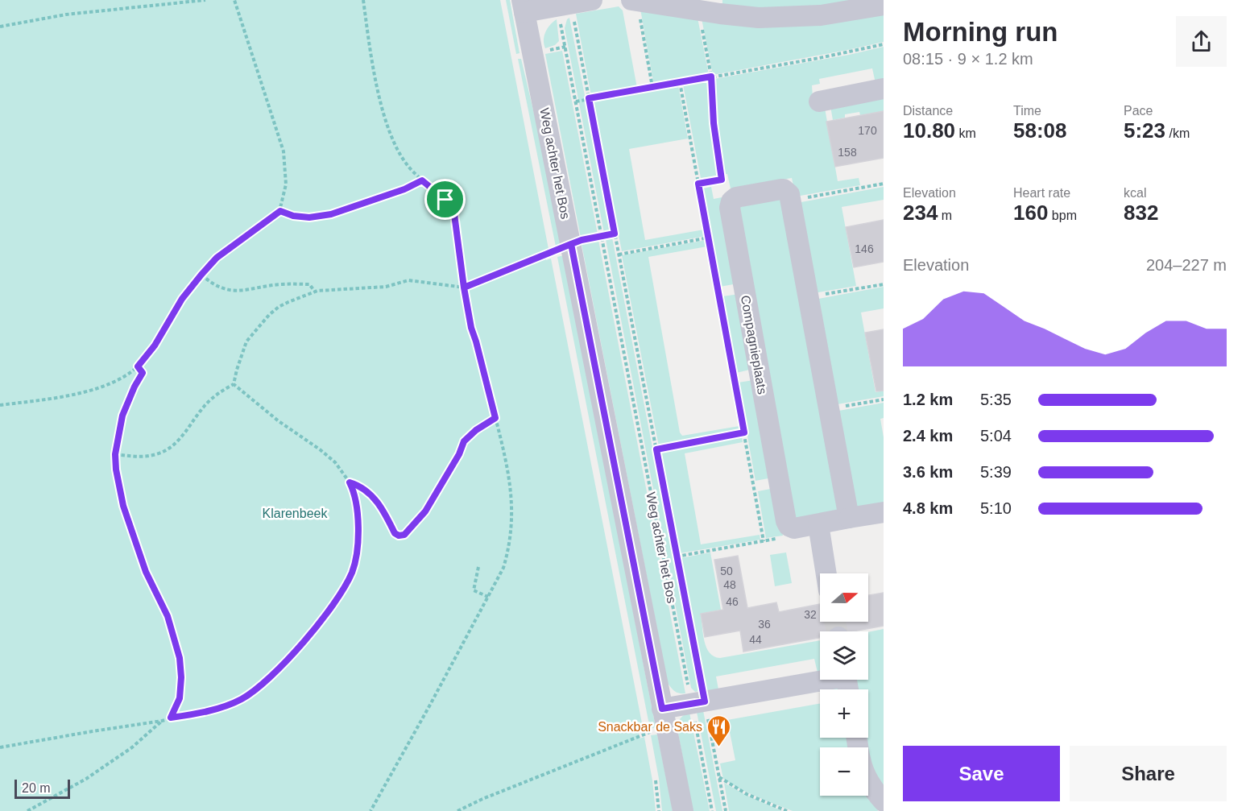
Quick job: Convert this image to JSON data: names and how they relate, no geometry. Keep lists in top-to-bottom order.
{
  "streets": {
    "street": ["Weg achter het Bos", "Compagnieplaats"]
  },
  "parks": ["Klarenbeek"],
  "places": {
    "restaurant": ["Snackbar de Saks"]
  },
  "house_numbers": [
    "170",
    "158",
    "146",
    "50",
    "48",
    "46",
    "32",
    "36",
    "44"
  ],
  "scale_bar": "20 m",
  "north": "right",
  "page": {
    "heading": ["Morning run", "08:15 · 9 × 1.2 km"],
    "stats": [
      ["Distance", "10.80 km"],
      ["Time", "58:08"],
      ["Pace", "5:23 /km"],
      ["Elevation", "234 m"],
      ["Heart rate", "160 bpm"],
      ["kcal", "832"]
    ],
    "chart": ["Elevation", "204–227 m"],
    "list": [
      {
        "name": "1.2 km",
        "note": "5:35"
      },
      {
        "name": "2.4 km",
        "note": "5:04"
      },
      {
        "name": "3.6 km",
        "note": "5:39"
      },
      {
        "name": "4.8 km",
        "note": "5:10"
      }
    ],
    "map_buttons": ["+", "−"],
    "buttons": ["Save", "Share"],
    "scale": "20 m"
  }
}
